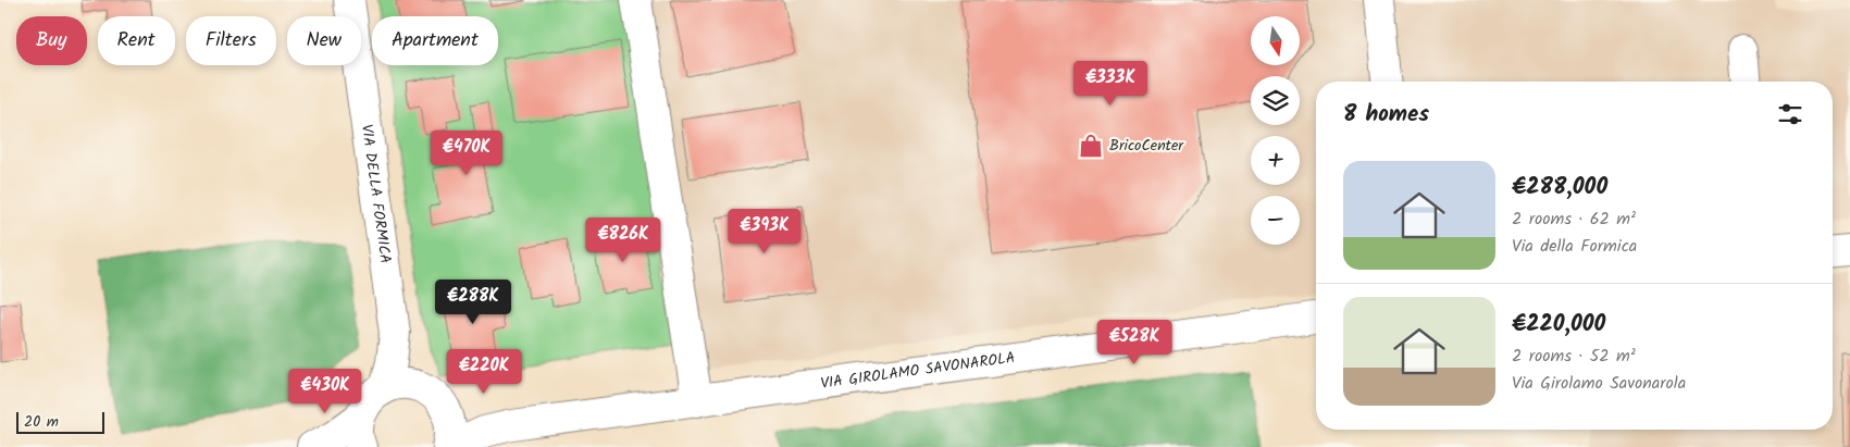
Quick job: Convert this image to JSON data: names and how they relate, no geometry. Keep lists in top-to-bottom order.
{
  "streets": {
    "street": ["VIA DELLA FORMICA", "VIA GIROLAMO SAVONAROLA"]
  },
  "places": {
    "shop": ["BricoCenter"]
  },
  "scale_bar": "20 m",
  "north": "bottom",
  "page": {
    "map_buttons": ["+", "−"],
    "chip": [
      "Buy",
      "Rent",
      "Filters",
      "New",
      "Apartment"
    ],
    "price": [
      "€333K",
      "€470K",
      "€393K",
      "€826K",
      "€288K",
      "€528K",
      "€220K",
      "€430K"
    ],
    "heading": "8 homes",
    "list": [
      {
        "name": "€288,000",
        "note": "2 rooms · 62 m² · Via della Formica"
      },
      {
        "name": "€220,000",
        "note": "2 rooms · 52 m² · Via Girolamo Savonarola"
      }
    ],
    "scale": "20 m"
  }
}
